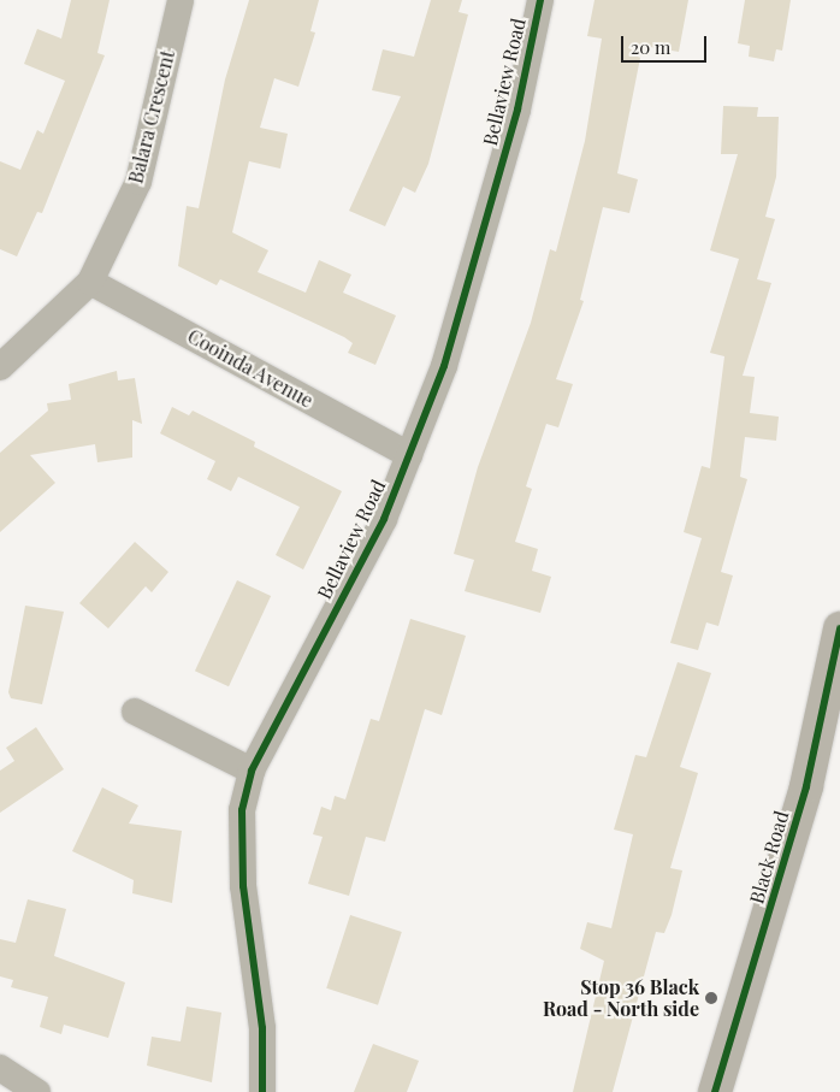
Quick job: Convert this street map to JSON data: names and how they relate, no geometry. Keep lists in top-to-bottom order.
{
  "streets": {
    "main road": ["Black Road"],
    "street": ["Bellaview Road", "Balara Crescent", "Cooinda Avenue"]
  },
  "crossings": [
    ["Bellaview Road", "Cooinda Avenue"],
    ["Balara Crescent", "Cooinda Avenue"]
  ],
  "places": ["Stop 36 Black Road - North side"],
  "scale_bar": "20 m"
}
